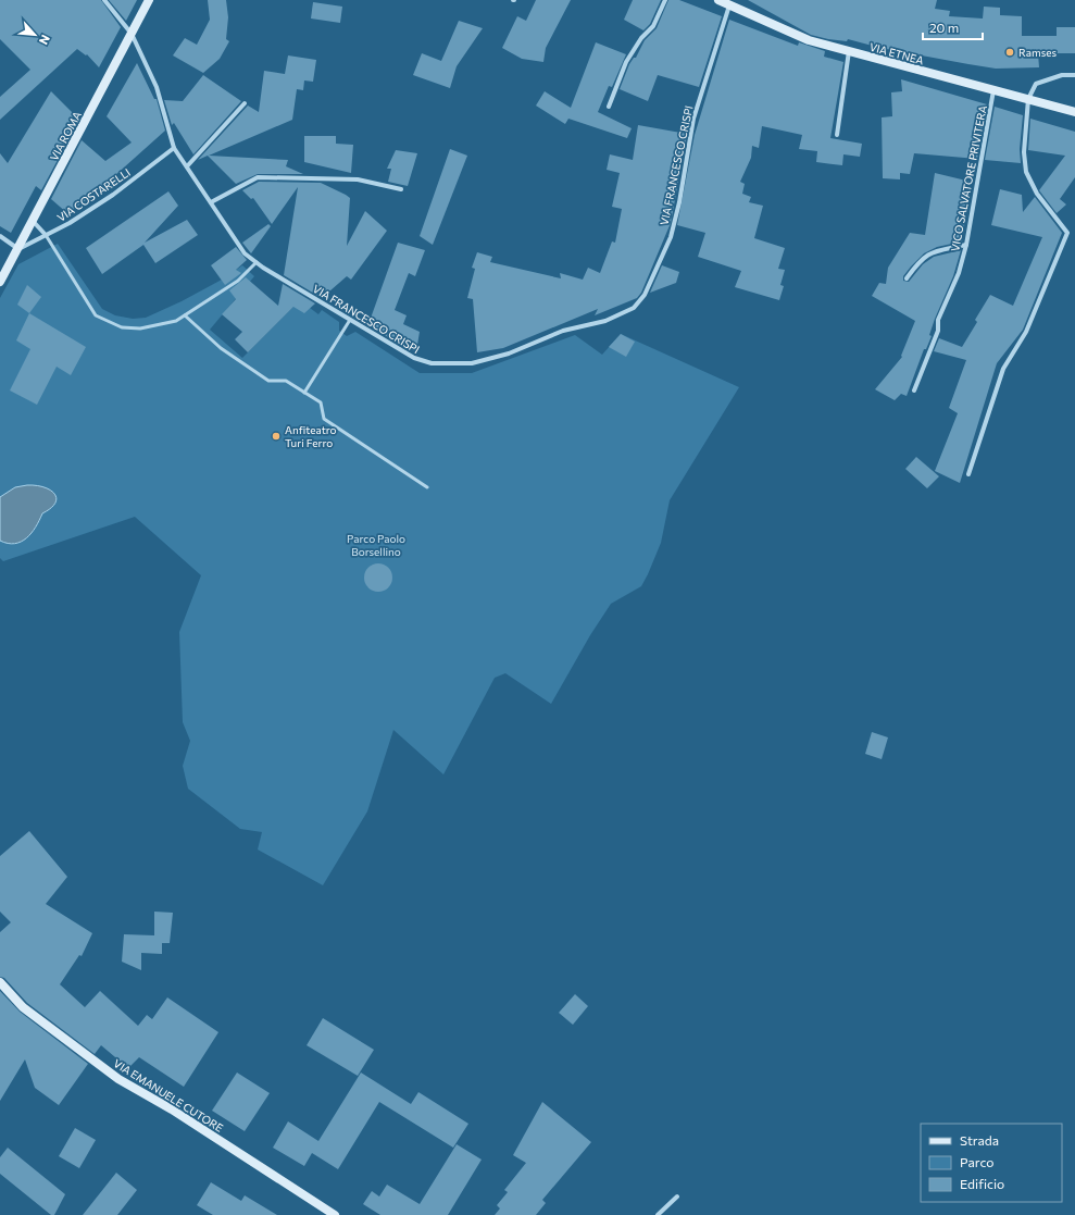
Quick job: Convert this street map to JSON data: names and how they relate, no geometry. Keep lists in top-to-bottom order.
{
  "streets": {
    "main road": ["VIA ETNEA", "VIA ROMA", "VIA EMANUELE CUTORE"],
    "street": ["VIA FRANCESCO CRISPI", "VICO SALVATORE PRIVITERA", "VIA COSTARELLI"]
  },
  "crossings": [
    ["VIA ETNEA", "VIA FRANCESCO CRISPI"],
    ["VIA ETNEA", "VICO SALVATORE PRIVITERA"],
    ["VIA ROMA", "VIA FRANCESCO CRISPI"],
    ["VIA ROMA", "VIA COSTARELLI"],
    ["VIA FRANCESCO CRISPI", "VIA COSTARELLI"]
  ],
  "parks": ["Parco Paolo Borsellino"],
  "places": ["Ramses", "Anfiteatro Turi Ferro"],
  "legend": ["Strada", "Parco", "Edificio"],
  "scale_bar": "20 m",
  "north": "bottom right"
}
